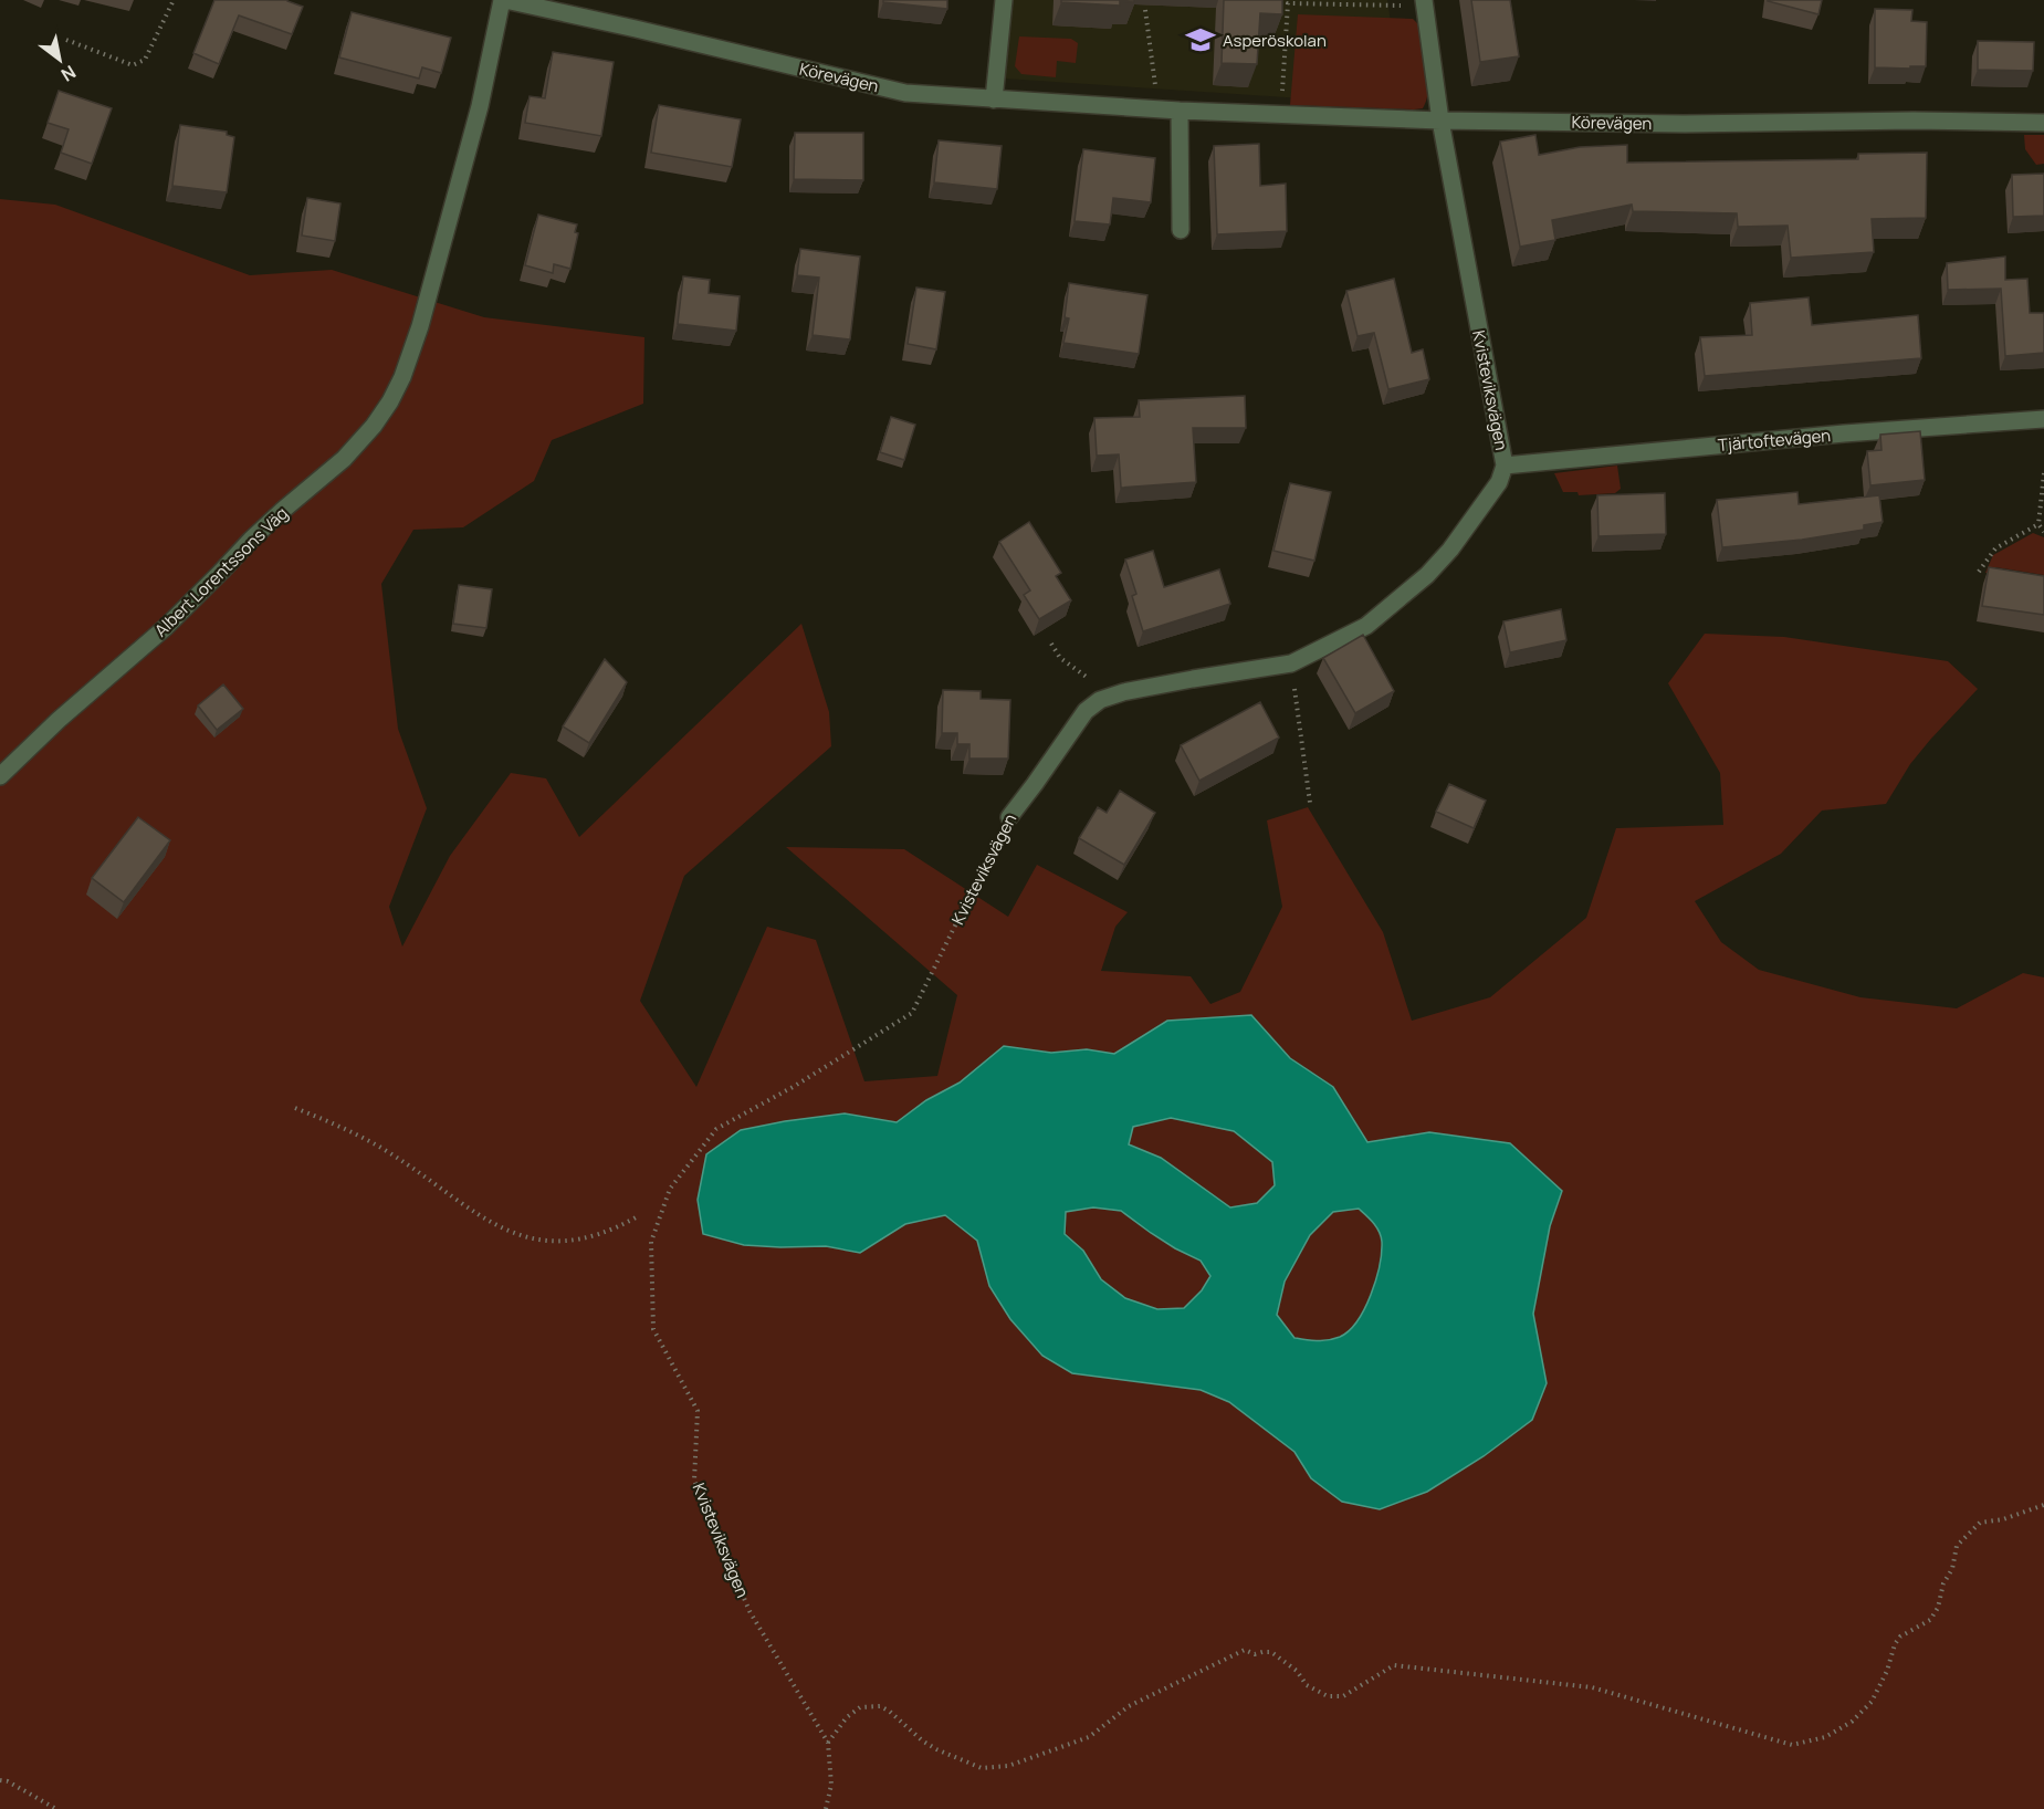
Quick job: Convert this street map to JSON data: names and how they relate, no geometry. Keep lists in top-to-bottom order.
{
  "streets": {
    "street": [
      "Körevägen",
      "Kvisteviksvägen",
      "Tjärtoftevägen",
      "Albert Lorentssons Väg"
    ]
  },
  "crossings": [
    ["Körevägen", "Kvisteviksvägen"],
    ["Körevägen", "Albert Lorentssons Väg"],
    ["Kvisteviksvägen", "Tjärtoftevägen"]
  ],
  "places": {
    "school or university": ["Asperöskolan"]
  },
  "north": "bottom right"
}
